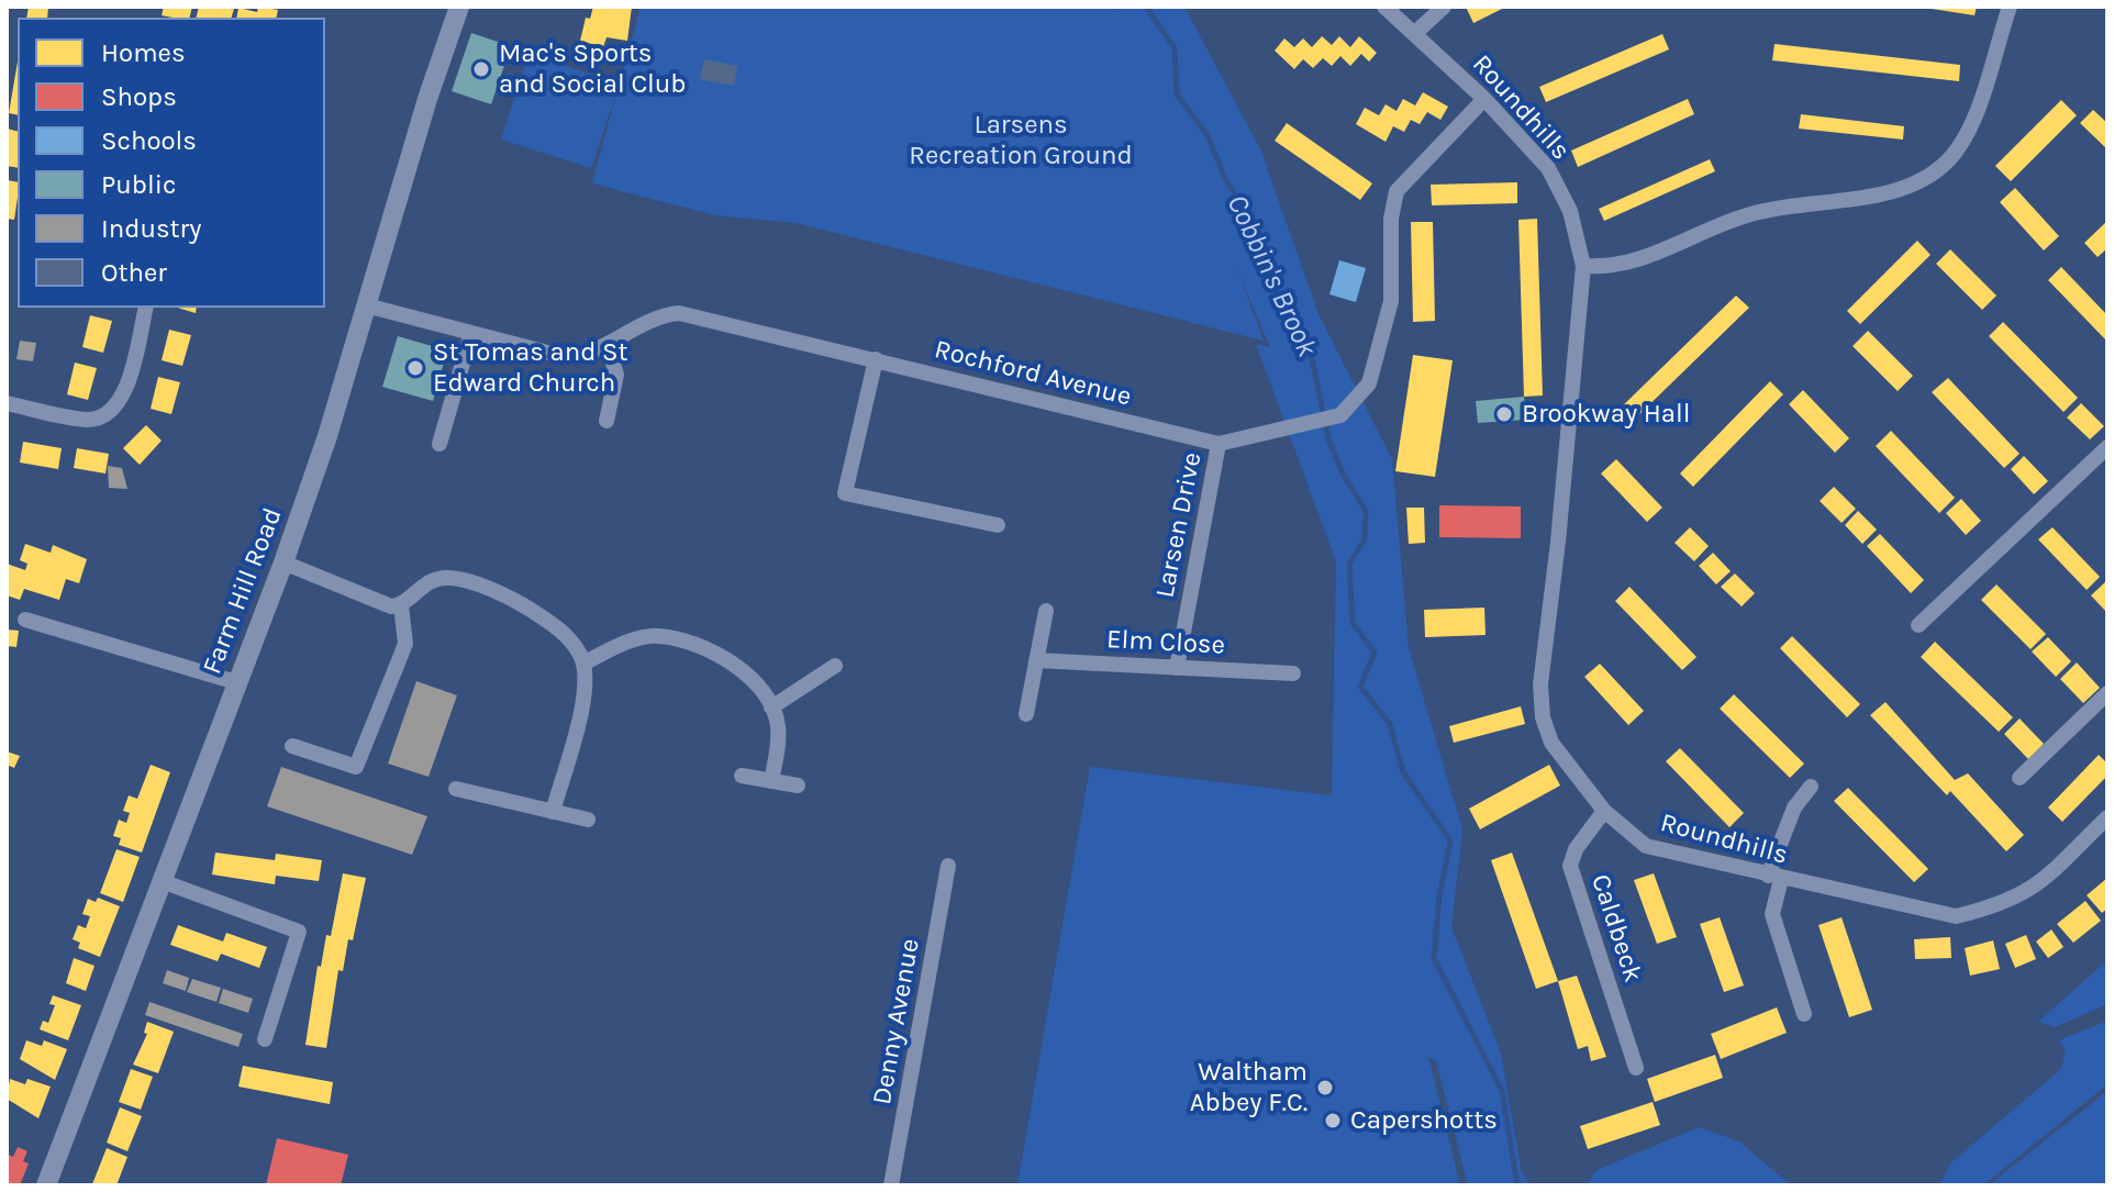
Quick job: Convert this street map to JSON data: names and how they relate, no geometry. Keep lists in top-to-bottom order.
{
  "streets": {
    "street": [
      "Roundhills",
      "Rochford Avenue",
      "Larsen Drive",
      "Farm Hill Road",
      "Elm Close",
      "Caldbeck",
      "Denny Avenue"
    ]
  },
  "crossings": [
    ["Roundhills", "Rochford Avenue"],
    ["Roundhills", "Caldbeck"],
    ["Rochford Avenue", "Larsen Drive"],
    ["Rochford Avenue", "Farm Hill Road"],
    ["Larsen Drive", "Elm Close"]
  ],
  "water": ["Cobbin's Brook"],
  "parks": ["Larsens Recreation Ground"],
  "places": [
    "Mac's Sports and Social Club",
    "St Tomas and St Edward Church",
    "Brookway Hall",
    "Waltham Abbey F.C.",
    "Capershotts"
  ],
  "legend": [
    "Homes",
    "Shops",
    "Schools",
    "Public",
    "Industry",
    "Other"
  ]
}
